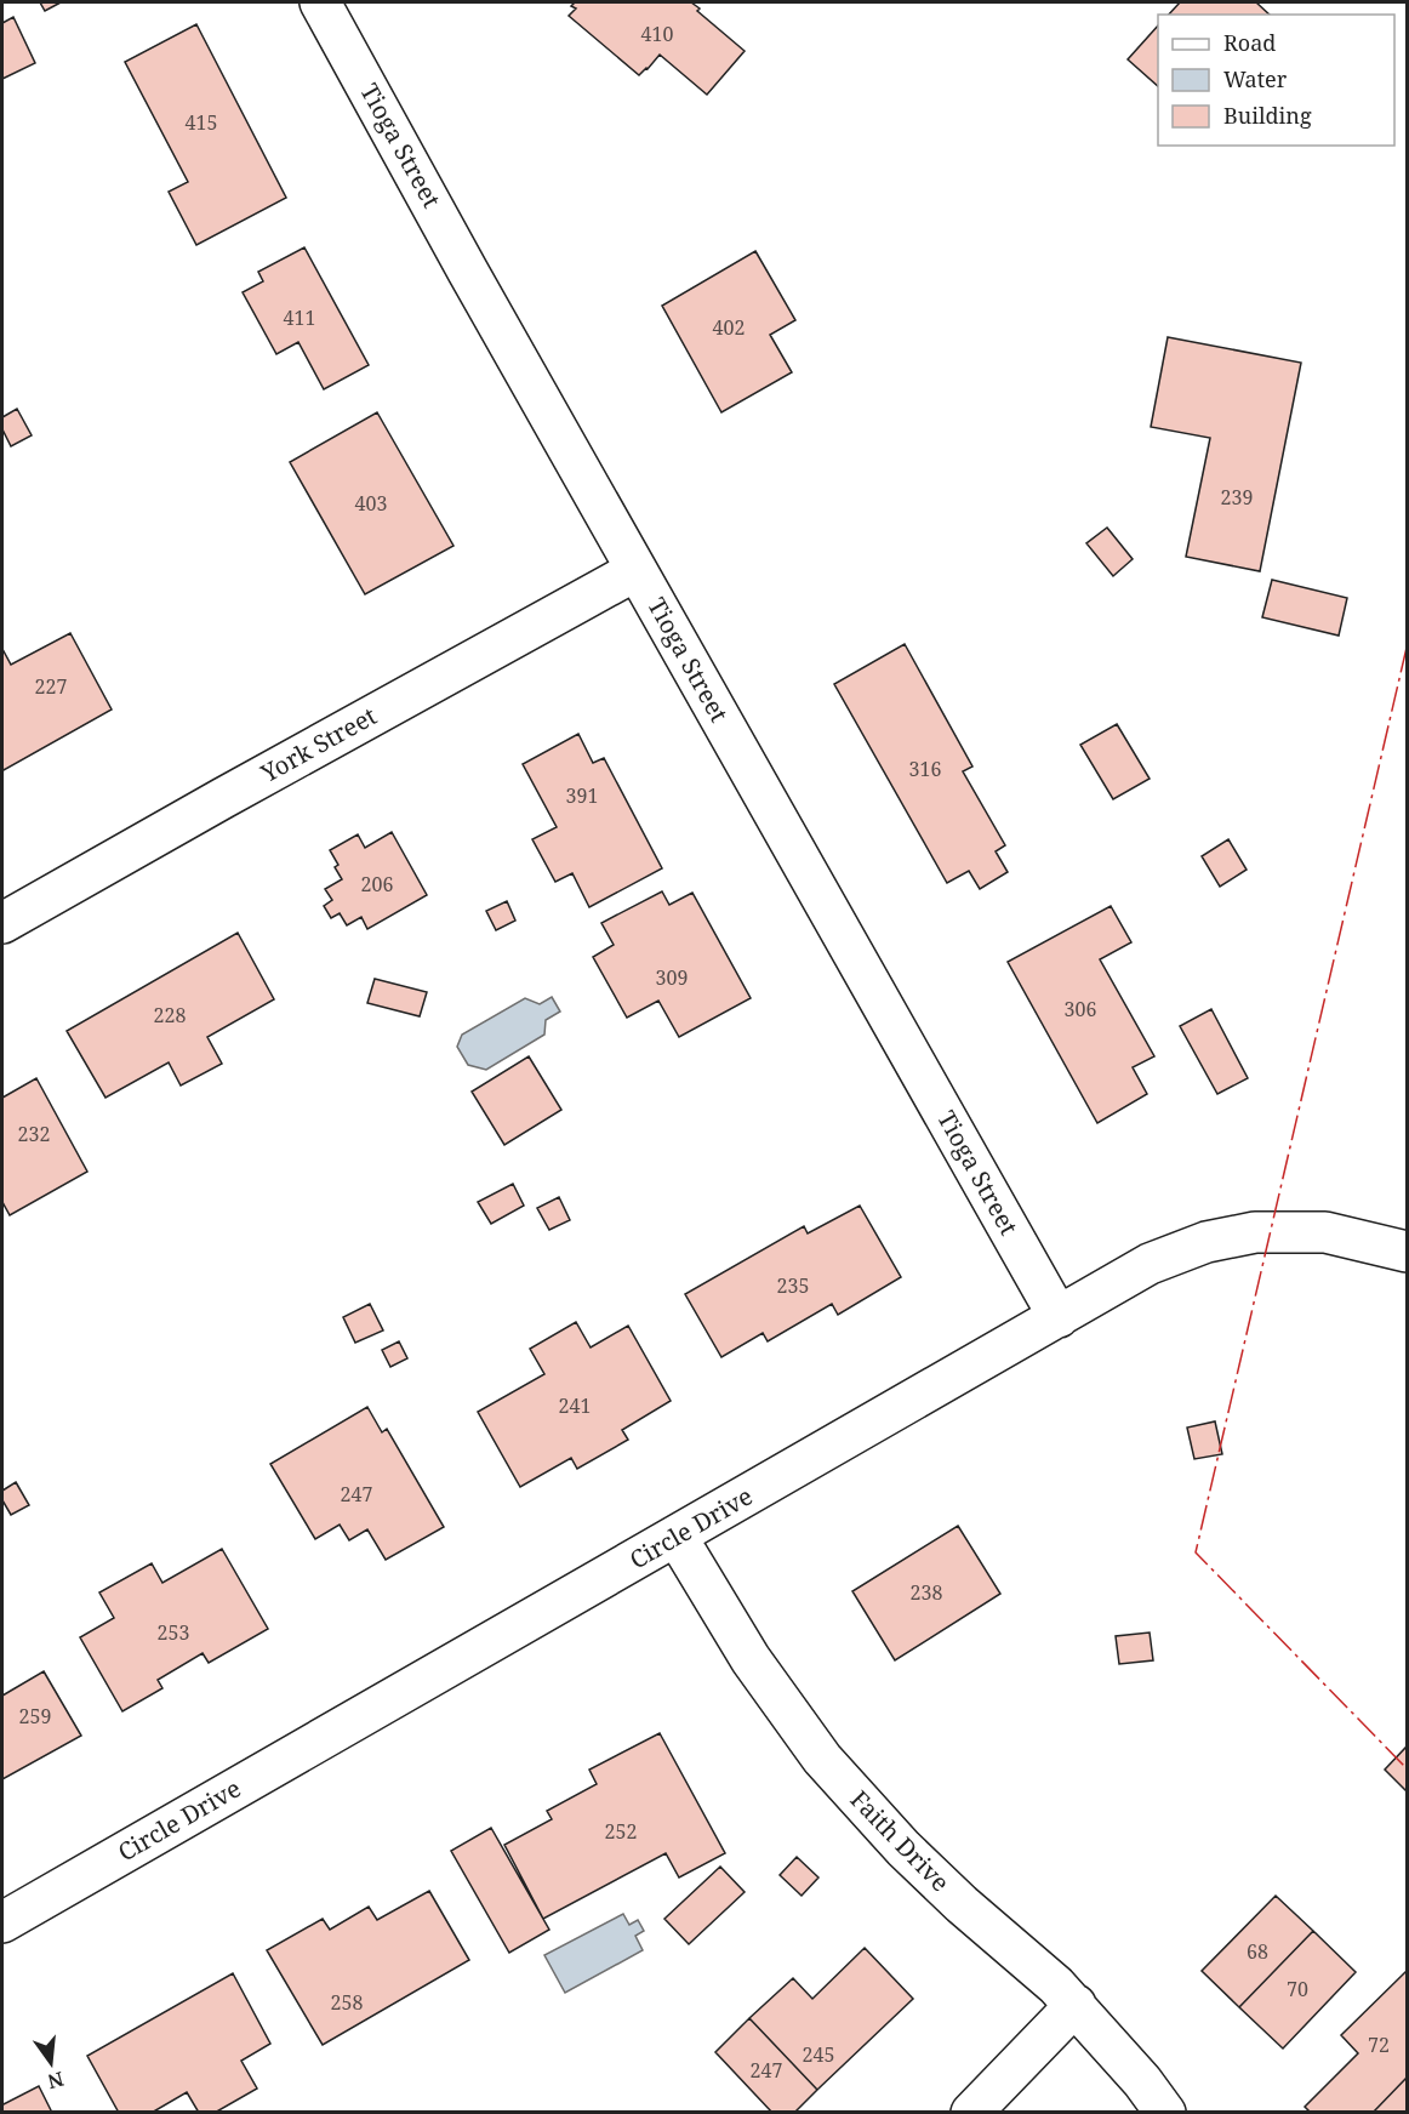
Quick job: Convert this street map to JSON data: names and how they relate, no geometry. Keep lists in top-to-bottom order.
{
  "streets": {
    "street": [
      "Tioga Street",
      "York Street",
      "Circle Drive",
      "Faith Drive"
    ]
  },
  "crossings": [
    ["Tioga Street", "York Street"],
    ["Tioga Street", "Circle Drive"],
    ["Circle Drive", "Faith Drive"]
  ],
  "house_numbers": [
    "410",
    "415",
    "411",
    "402",
    "239",
    "403",
    "227",
    "316",
    "391",
    "206",
    "309",
    "306",
    "228",
    "232",
    "235",
    "241",
    "247",
    "238",
    "253",
    "259",
    "252",
    "68",
    "70",
    "258",
    "72",
    "245",
    "247"
  ],
  "legend": ["Road", "Water", "Building"],
  "north": "bottom"
}
